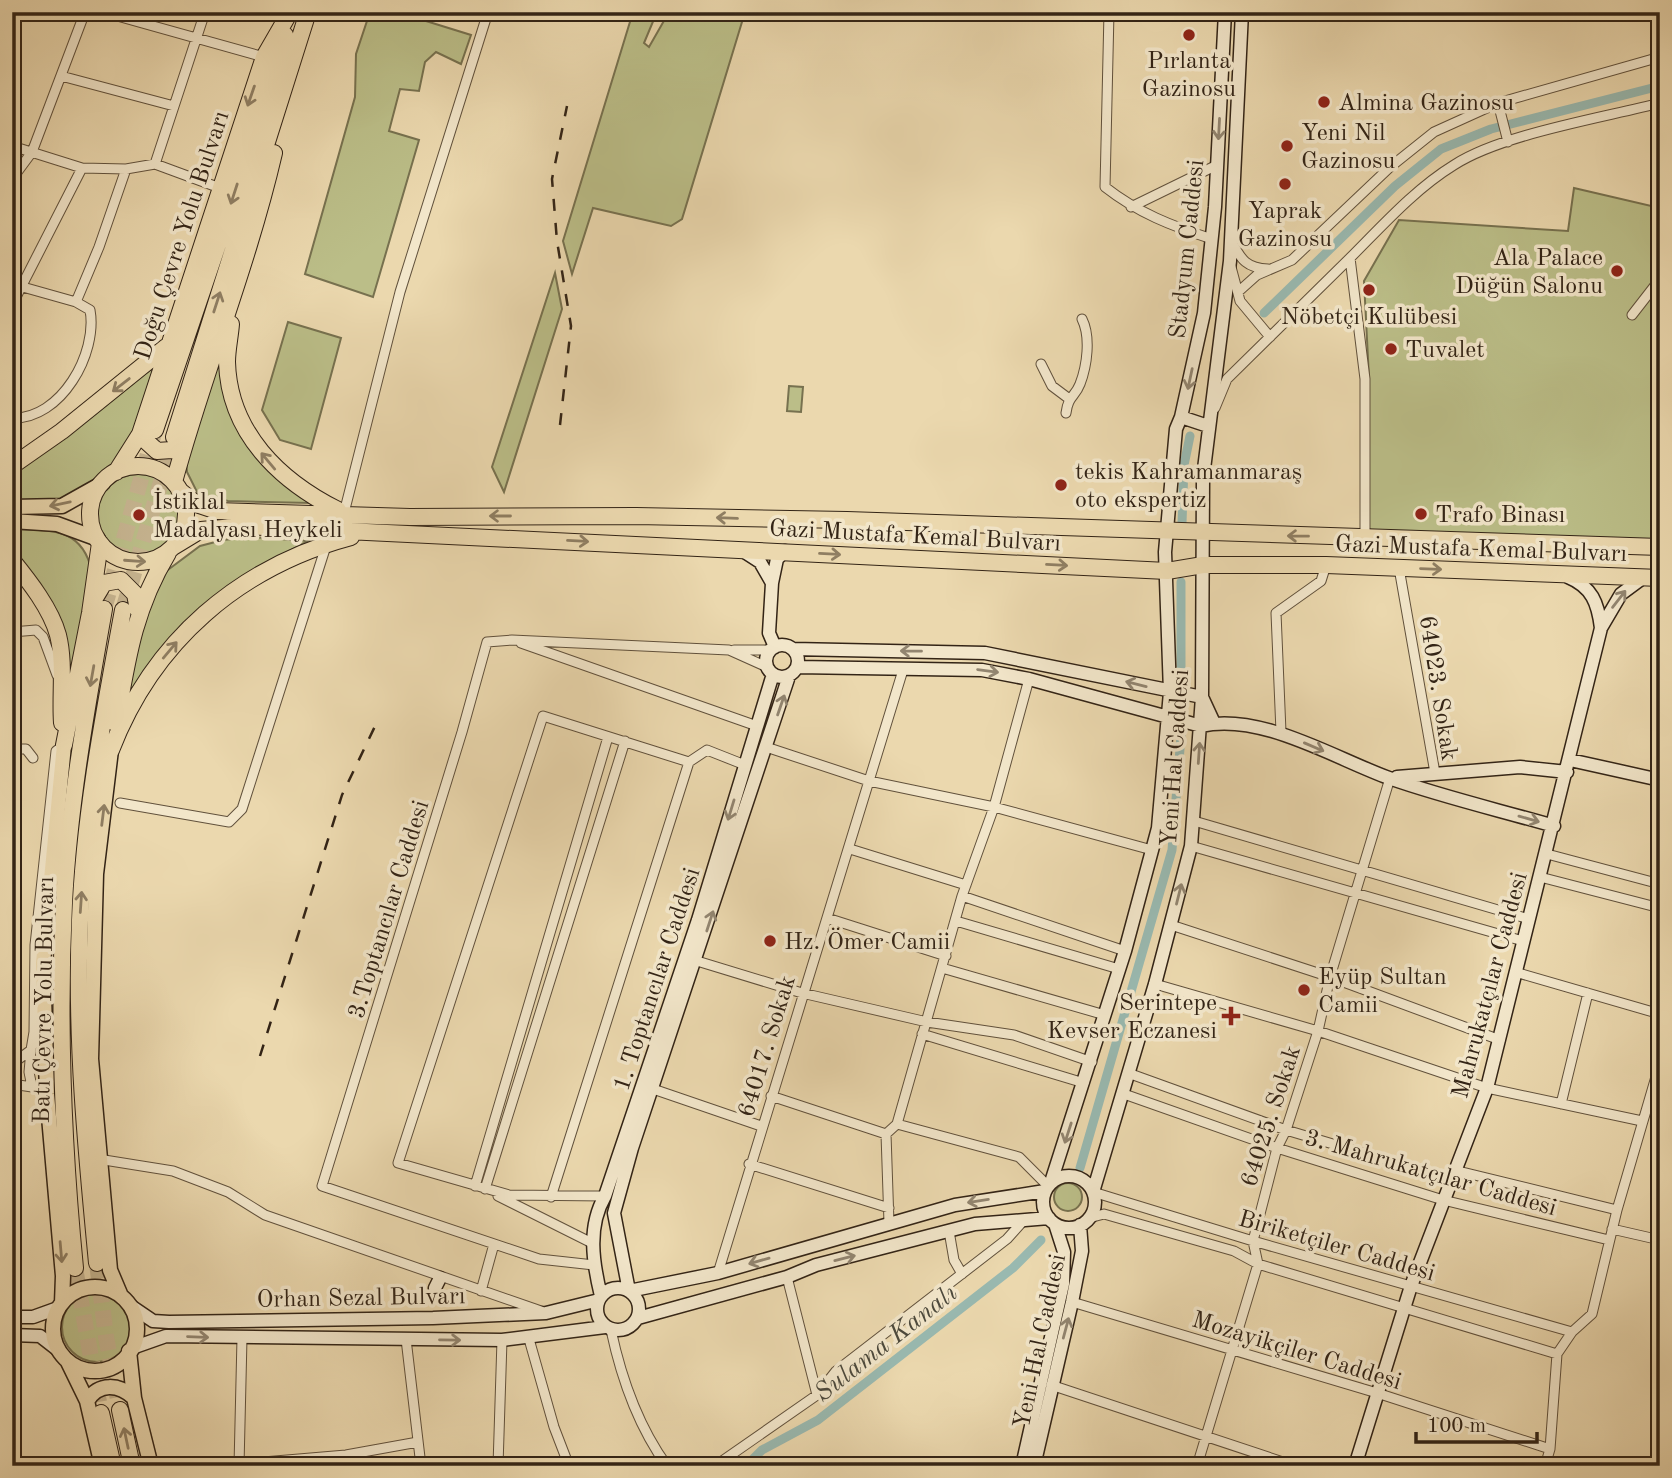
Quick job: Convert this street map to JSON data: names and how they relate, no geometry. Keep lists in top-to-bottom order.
{
  "streets": {
    "highway": ["Doğu Çevre Yolu Bulvarı", "Gazi Mustafa Kemal Bulvarı", "Batı Çevre Yolu Bulvarı"],
    "street": [
      "Stadyum Caddesi",
      "64023. Sokak",
      "Yeni Hal Caddesi",
      "3.Toptancılar Caddesi",
      "1. Toptancılar Caddesi",
      "Mahrukatçılar Caddesi",
      "64017. Sokak",
      "64025. Sokak",
      "3. Mahrukatçılar Caddesi",
      "Biriketçiler Caddesi",
      "Orhan Sezal Bulvarı",
      "Mozayikçiler Caddesi"
    ]
  },
  "crossings": [
    ["Doğu Çevre Yolu Bulvarı", "Gazi Mustafa Kemal Bulvarı"],
    ["Doğu Çevre Yolu Bulvarı", "Batı Çevre Yolu Bulvarı"],
    ["Stadyum Caddesi", "Gazi Mustafa Kemal Bulvarı"],
    ["Stadyum Caddesi", "Yeni Hal Caddesi"],
    ["Gazi Mustafa Kemal Bulvarı", "64023. Sokak"],
    ["Gazi Mustafa Kemal Bulvarı", "Yeni Hal Caddesi"],
    ["Gazi Mustafa Kemal Bulvarı", "Mahrukatçılar Caddesi"],
    ["Gazi Mustafa Kemal Bulvarı", "Batı Çevre Yolu Bulvarı"],
    ["64023. Sokak", "64025. Sokak"],
    ["Yeni Hal Caddesi", "3. Mahrukatçılar Caddesi"],
    ["Yeni Hal Caddesi", "Biriketçiler Caddesi"],
    ["Yeni Hal Caddesi", "Orhan Sezal Bulvarı"],
    ["Yeni Hal Caddesi", "Mozayikçiler Caddesi"],
    ["1. Toptancılar Caddesi", "Orhan Sezal Bulvarı"],
    ["Mahrukatçılar Caddesi", "3. Mahrukatçılar Caddesi"],
    ["Mahrukatçılar Caddesi", "Biriketçiler Caddesi"],
    ["Mahrukatçılar Caddesi", "Mozayikçiler Caddesi"],
    ["64017. Sokak", "Orhan Sezal Bulvarı"],
    ["64025. Sokak", "3. Mahrukatçılar Caddesi"],
    ["64025. Sokak", "Biriketçiler Caddesi"],
    ["64025. Sokak", "Mozayikçiler Caddesi"],
    ["Biriketçiler Caddesi", "Orhan Sezal Bulvarı"]
  ],
  "water": ["Sulama Kanalı"],
  "places": {
    "other": [
      "Pırlanta Gazinosu",
      "Almina Gazinosu",
      "Yeni Nil Gazinosu",
      "Yaprak Gazinosu",
      "Ala Palace Düğün Salonu",
      "Nöbetçi Kulübesi",
      "Tuvalet",
      "tekis Kahramanmaraş oto ekspertiz",
      "Trafo Binası",
      "İstiklal Madalyası Heykeli",
      "Hz. Ömer Camii",
      "Eyüp Sultan Camii"
    ],
    "health": ["Serintepe Kevser Eczanesi"]
  },
  "scale_bar": "100 m"
}
